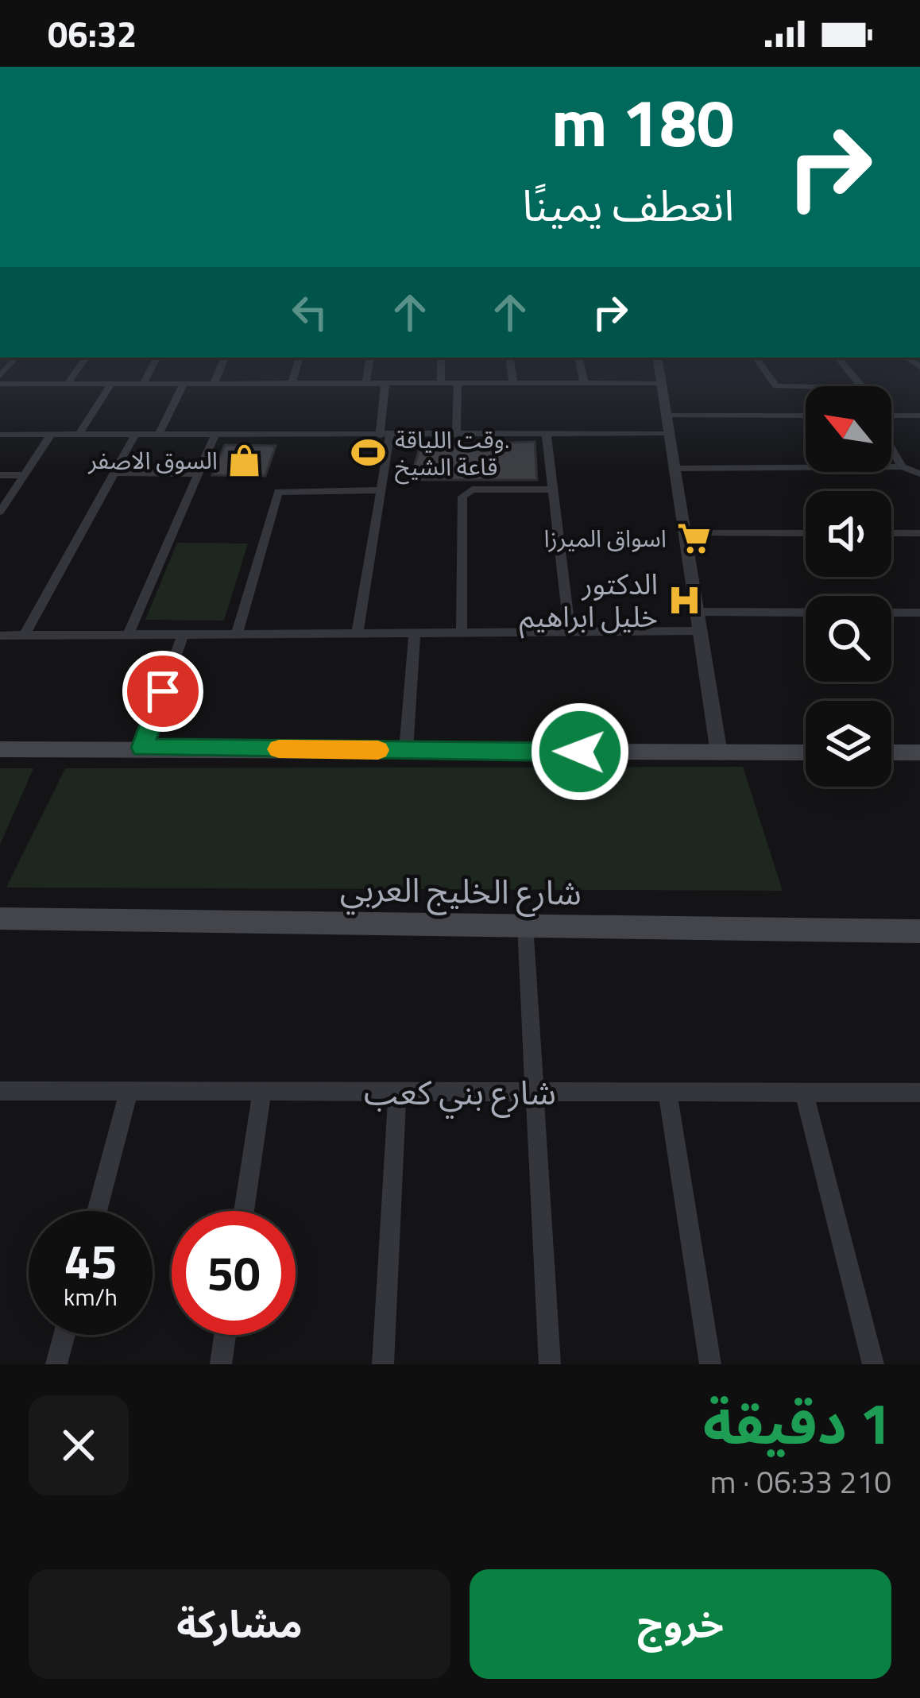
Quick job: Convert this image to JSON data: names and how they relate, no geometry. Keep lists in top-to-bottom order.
{
  "streets": {
    "main road": ["شارع الخليج العربي"],
    "street": ["شارع بني كعب"]
  },
  "places": {
    "sports": ["وقت اللياقة. قاعة الشيخ"],
    "shop": ["السوق الاصفر"],
    "supermarket": ["اسواق الميرزا"],
    "hospital": ["الدكتور خليل ابراهيم"]
  },
  "north": "top left",
  "page": {
    "status": "06:32",
    "turn": ["180 m", "انعطف يمينًا"],
    "speed": "45 km/h",
    "limit": "50",
    "heading": ["1 دقيقة", "210 m · 06:33"],
    "buttons": ["خروج", "مشاركة"]
  }
}
